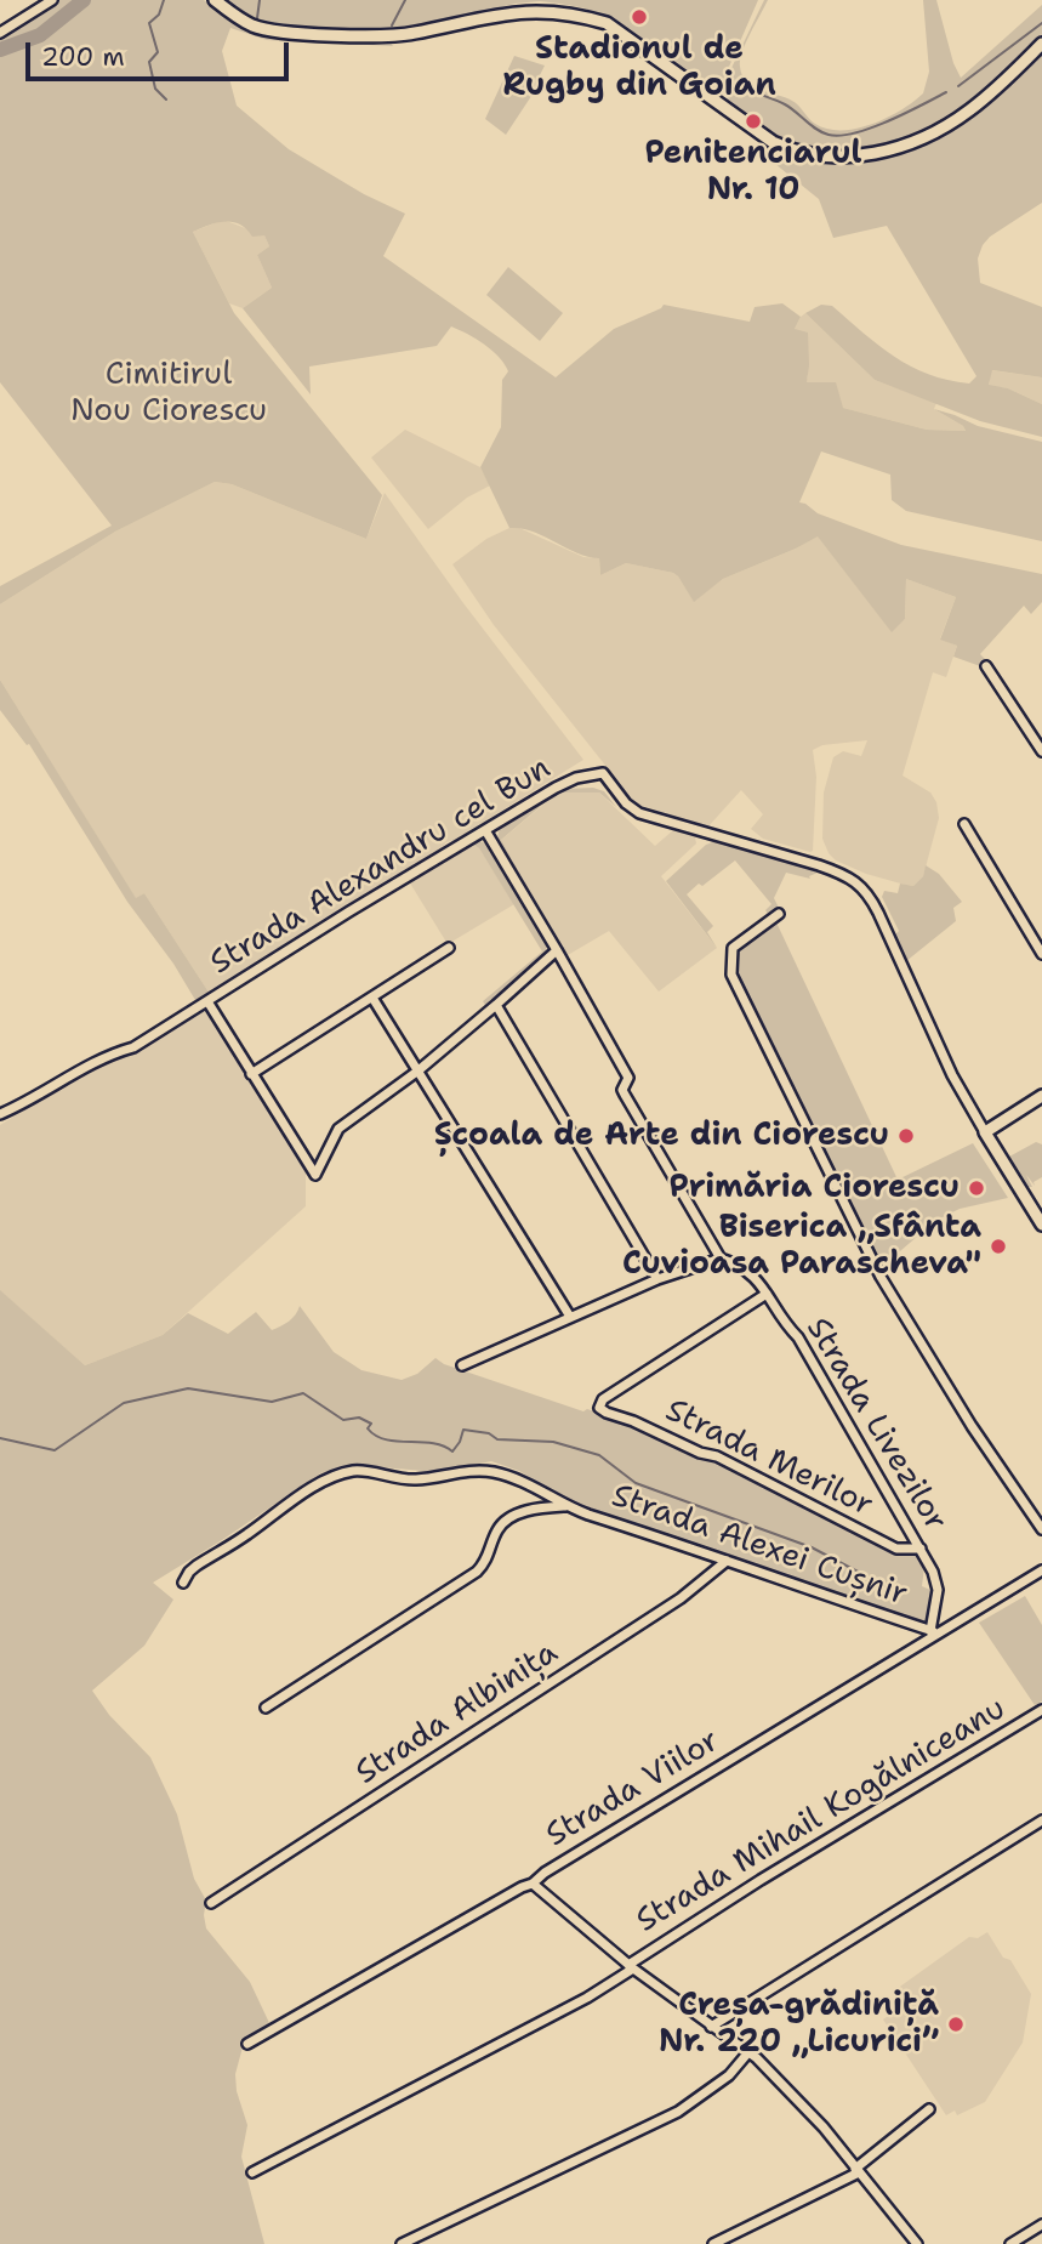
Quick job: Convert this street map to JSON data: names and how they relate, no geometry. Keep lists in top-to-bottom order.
{
  "streets": {
    "street": [
      "Strada Alexandru cel Bun",
      "Strada Livezilor",
      "Strada Merilor",
      "Strada Alexei Cușnir",
      "Strada Albinița",
      "Strada Viilor",
      "Strada Mihail Kogălniceanu"
    ]
  },
  "crossings": [
    ["Strada Alexandru cel Bun", "Strada Livezilor"],
    ["Strada Livezilor", "Strada Merilor"],
    ["Strada Livezilor", "Strada Alexei Cușnir"],
    ["Strada Livezilor", "Strada Viilor"],
    ["Strada Alexei Cușnir", "Strada Albinița"],
    ["Strada Alexei Cușnir", "Strada Viilor"]
  ],
  "parks": ["Cimitirul Nou Ciorescu"],
  "places": [
    "Stadionul de Rugby din Goian",
    "Penitenciarul Nr. 10",
    "Școala de Arte din Ciorescu",
    "Primăria Ciorescu",
    "Biserica „Sfânta Cuvioasa Parascheva\"",
    "Creșa-grădiniță Nr. 220 „Licurici”"
  ],
  "scale_bar": "200 m"
}
